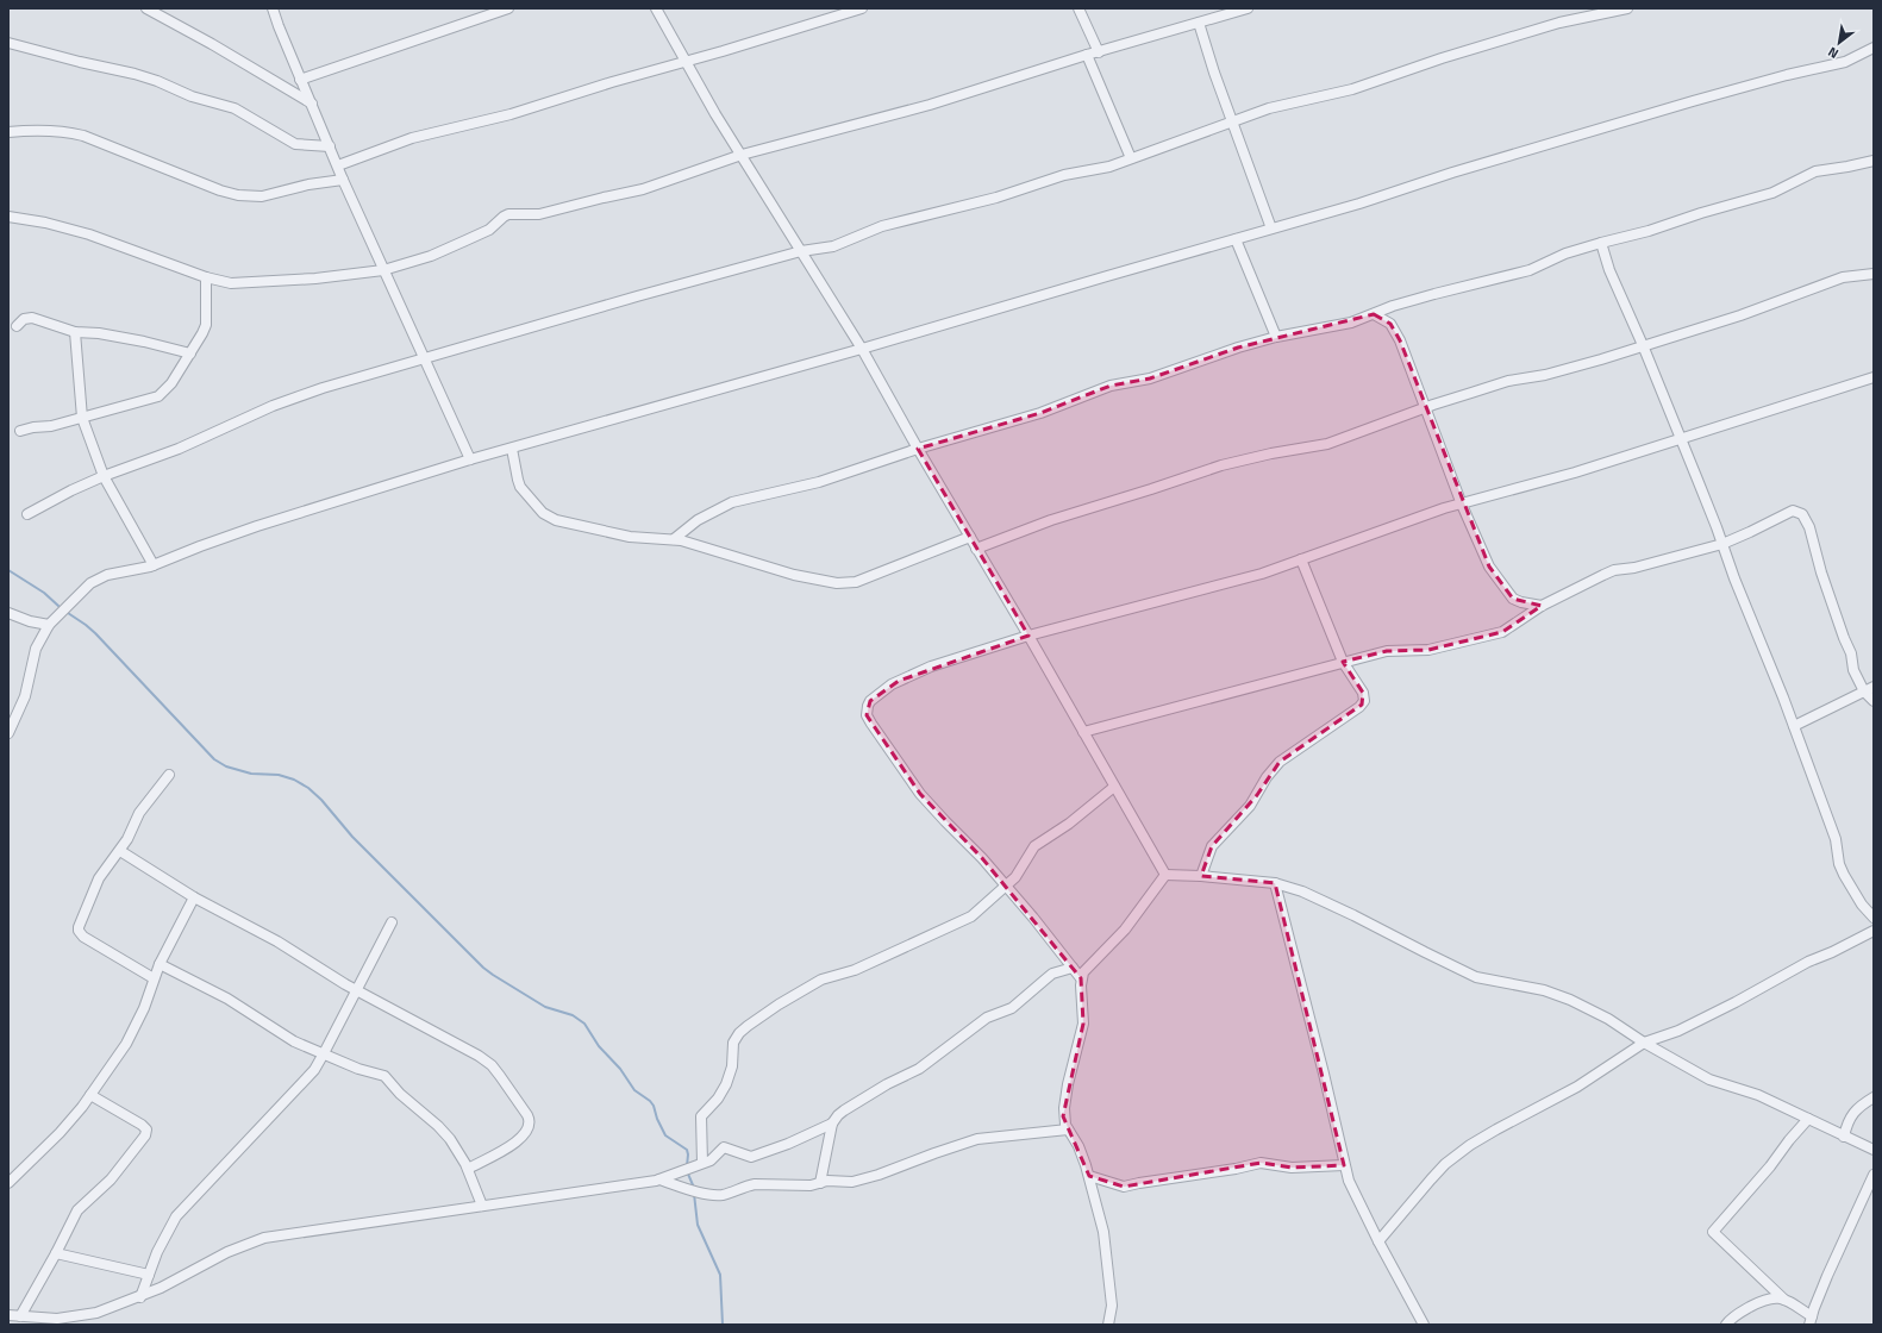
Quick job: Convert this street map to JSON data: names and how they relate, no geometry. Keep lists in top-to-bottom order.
{
  "north": "bottom left"
}
